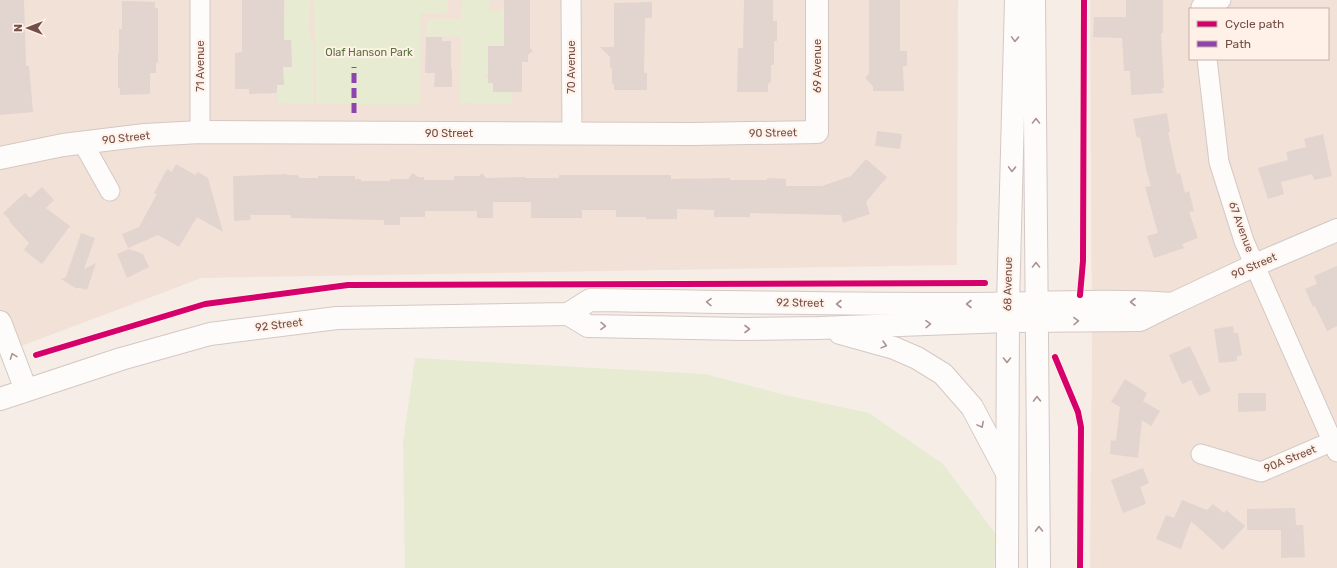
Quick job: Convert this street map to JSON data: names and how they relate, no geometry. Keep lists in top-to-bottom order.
{
  "streets": {
    "main road": [
      "69 Avenue",
      "90 Street",
      "68 Avenue",
      "92 Street"
    ],
    "street": [
      "71 Avenue",
      "70 Avenue",
      "67 Avenue",
      "90A Street"
    ]
  },
  "crossings": [
    ["71 Avenue", "90 Street"],
    ["69 Avenue", "90 Street"],
    ["70 Avenue", "90 Street"],
    ["90 Street", "67 Avenue"],
    ["90 Street", "92 Street"],
    ["67 Avenue", "90A Street"],
    ["68 Avenue", "92 Street"]
  ],
  "parks": ["Olaf Hanson Park"],
  "legend": ["Cycle path", "Path"],
  "north": "left"
}
